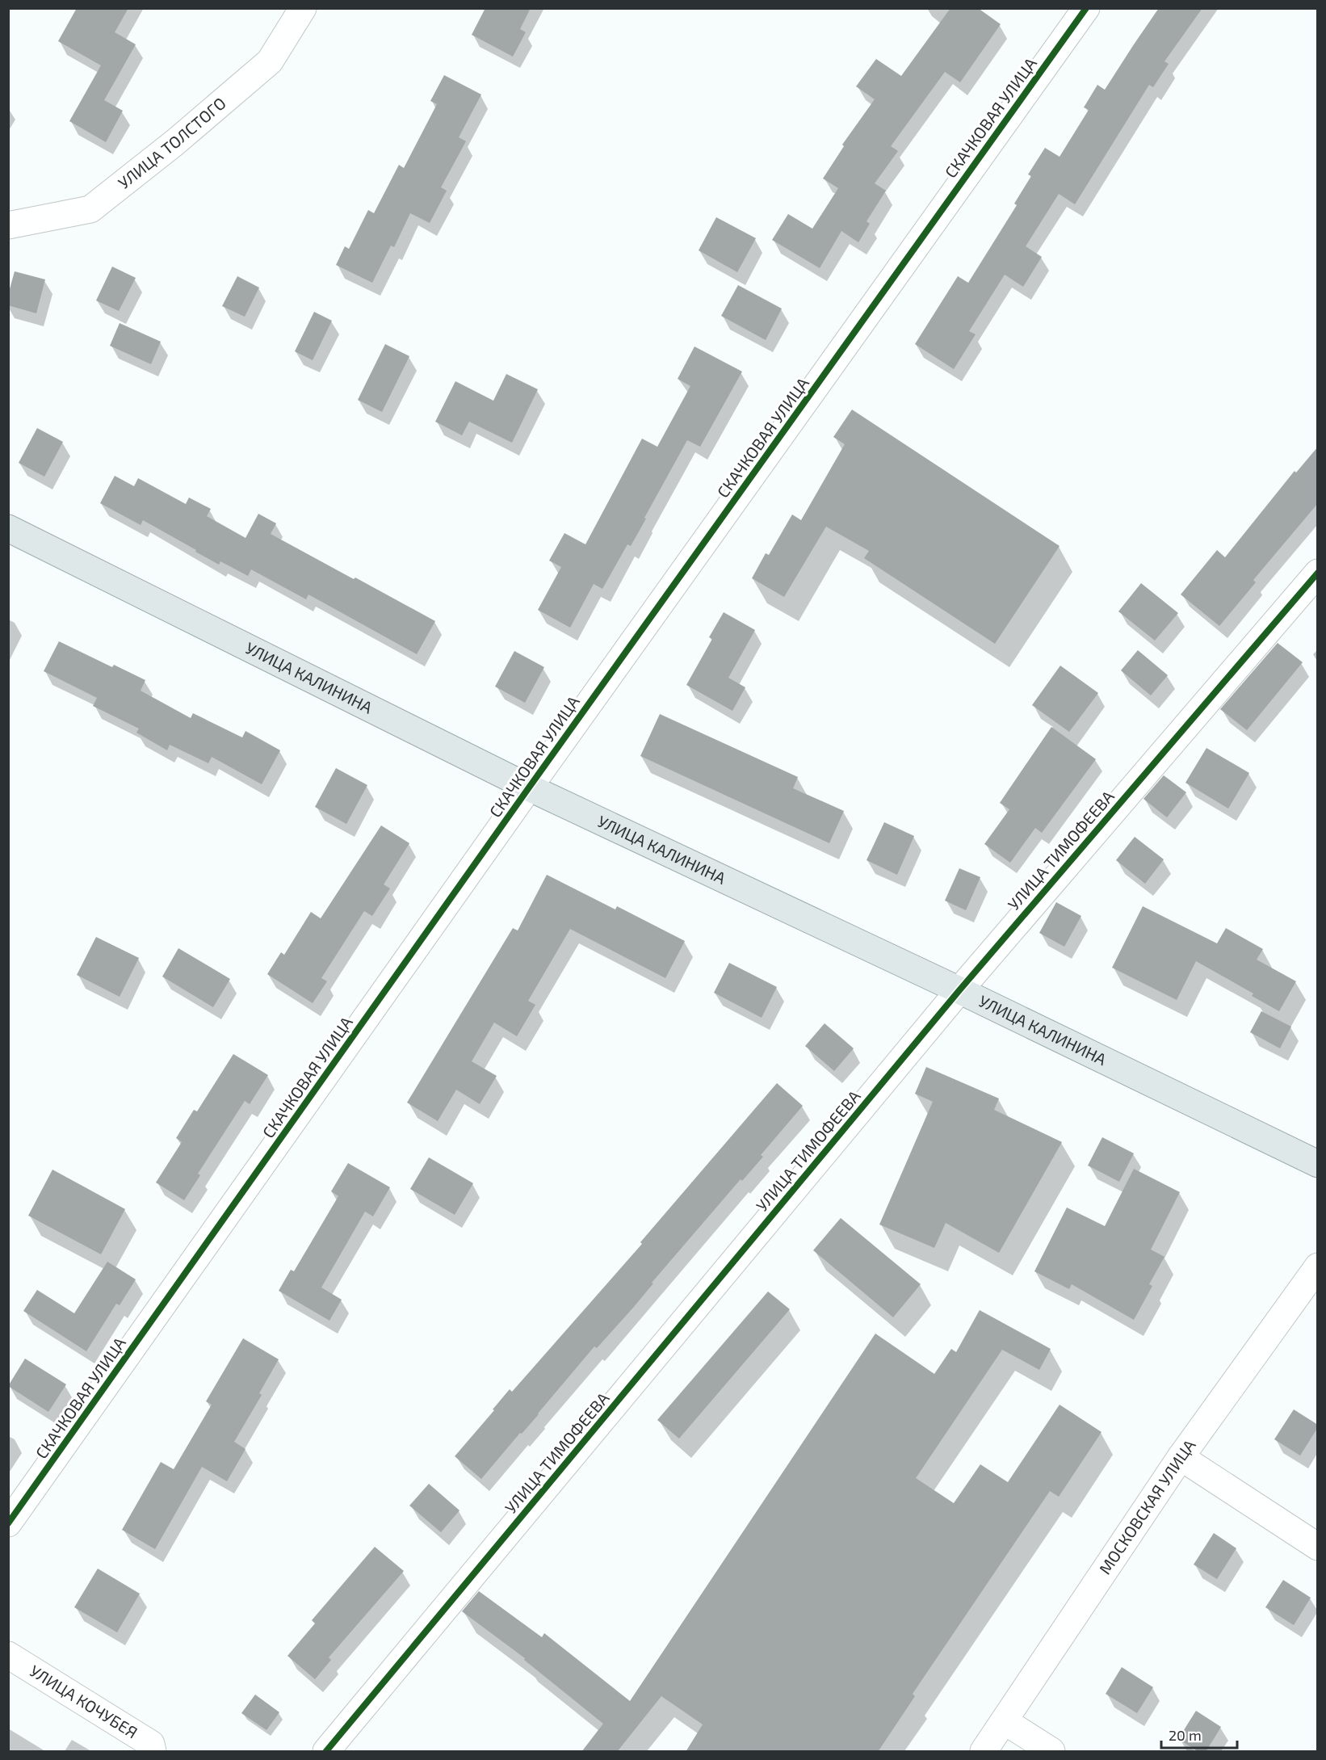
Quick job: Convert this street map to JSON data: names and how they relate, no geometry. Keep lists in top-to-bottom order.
{
  "streets": {
    "main road": ["УЛИЦА КАЛИНИНА"],
    "street": [
      "СКАЧКОВАЯ УЛИЦА",
      "УЛИЦА ТОЛСТОГО",
      "УЛИЦА ТИМОФЕЕВА",
      "МОСКОВСКАЯ УЛИЦА",
      "УЛИЦА КОЧУБЕЯ"
    ]
  },
  "crossings": [
    ["СКАЧКОВАЯ УЛИЦА", "УЛИЦА КАЛИНИНА"],
    ["УЛИЦА КАЛИНИНА", "УЛИЦА ТИМОФЕЕВА"]
  ],
  "scale_bar": "20 m"
}
